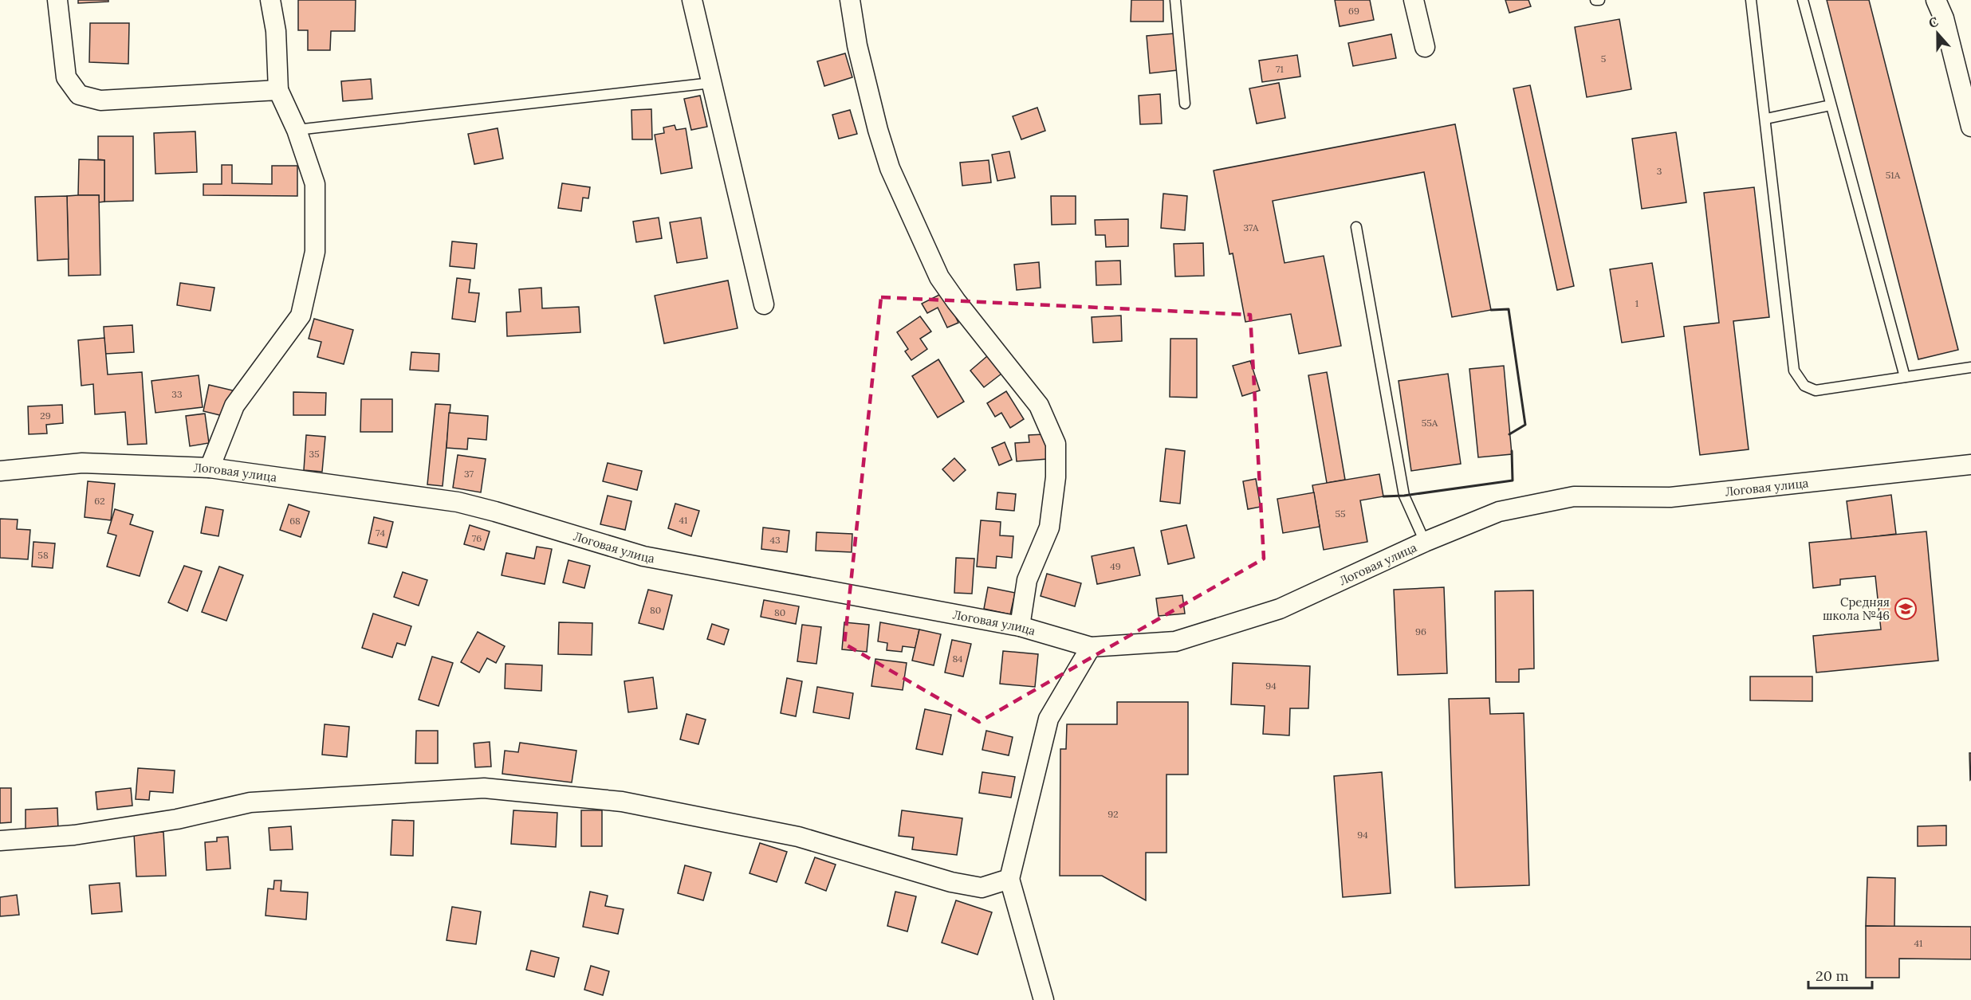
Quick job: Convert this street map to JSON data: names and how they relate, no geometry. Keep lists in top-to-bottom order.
{
  "streets": {
    "street": ["Логовая улица"]
  },
  "places": {
    "school or university": ["Средняя школа №46"]
  },
  "house_numbers": [
    "69",
    "5",
    "71",
    "3",
    "51А",
    "37А",
    "1",
    "33",
    "29",
    "55А",
    "35",
    "37",
    "62",
    "55",
    "41",
    "68",
    "74",
    "76",
    "43",
    "58",
    "49",
    "80",
    "80",
    "96",
    "84",
    "94",
    "92",
    "94",
    "41"
  ],
  "scale_bar": "20 m",
  "north": "top"
}
